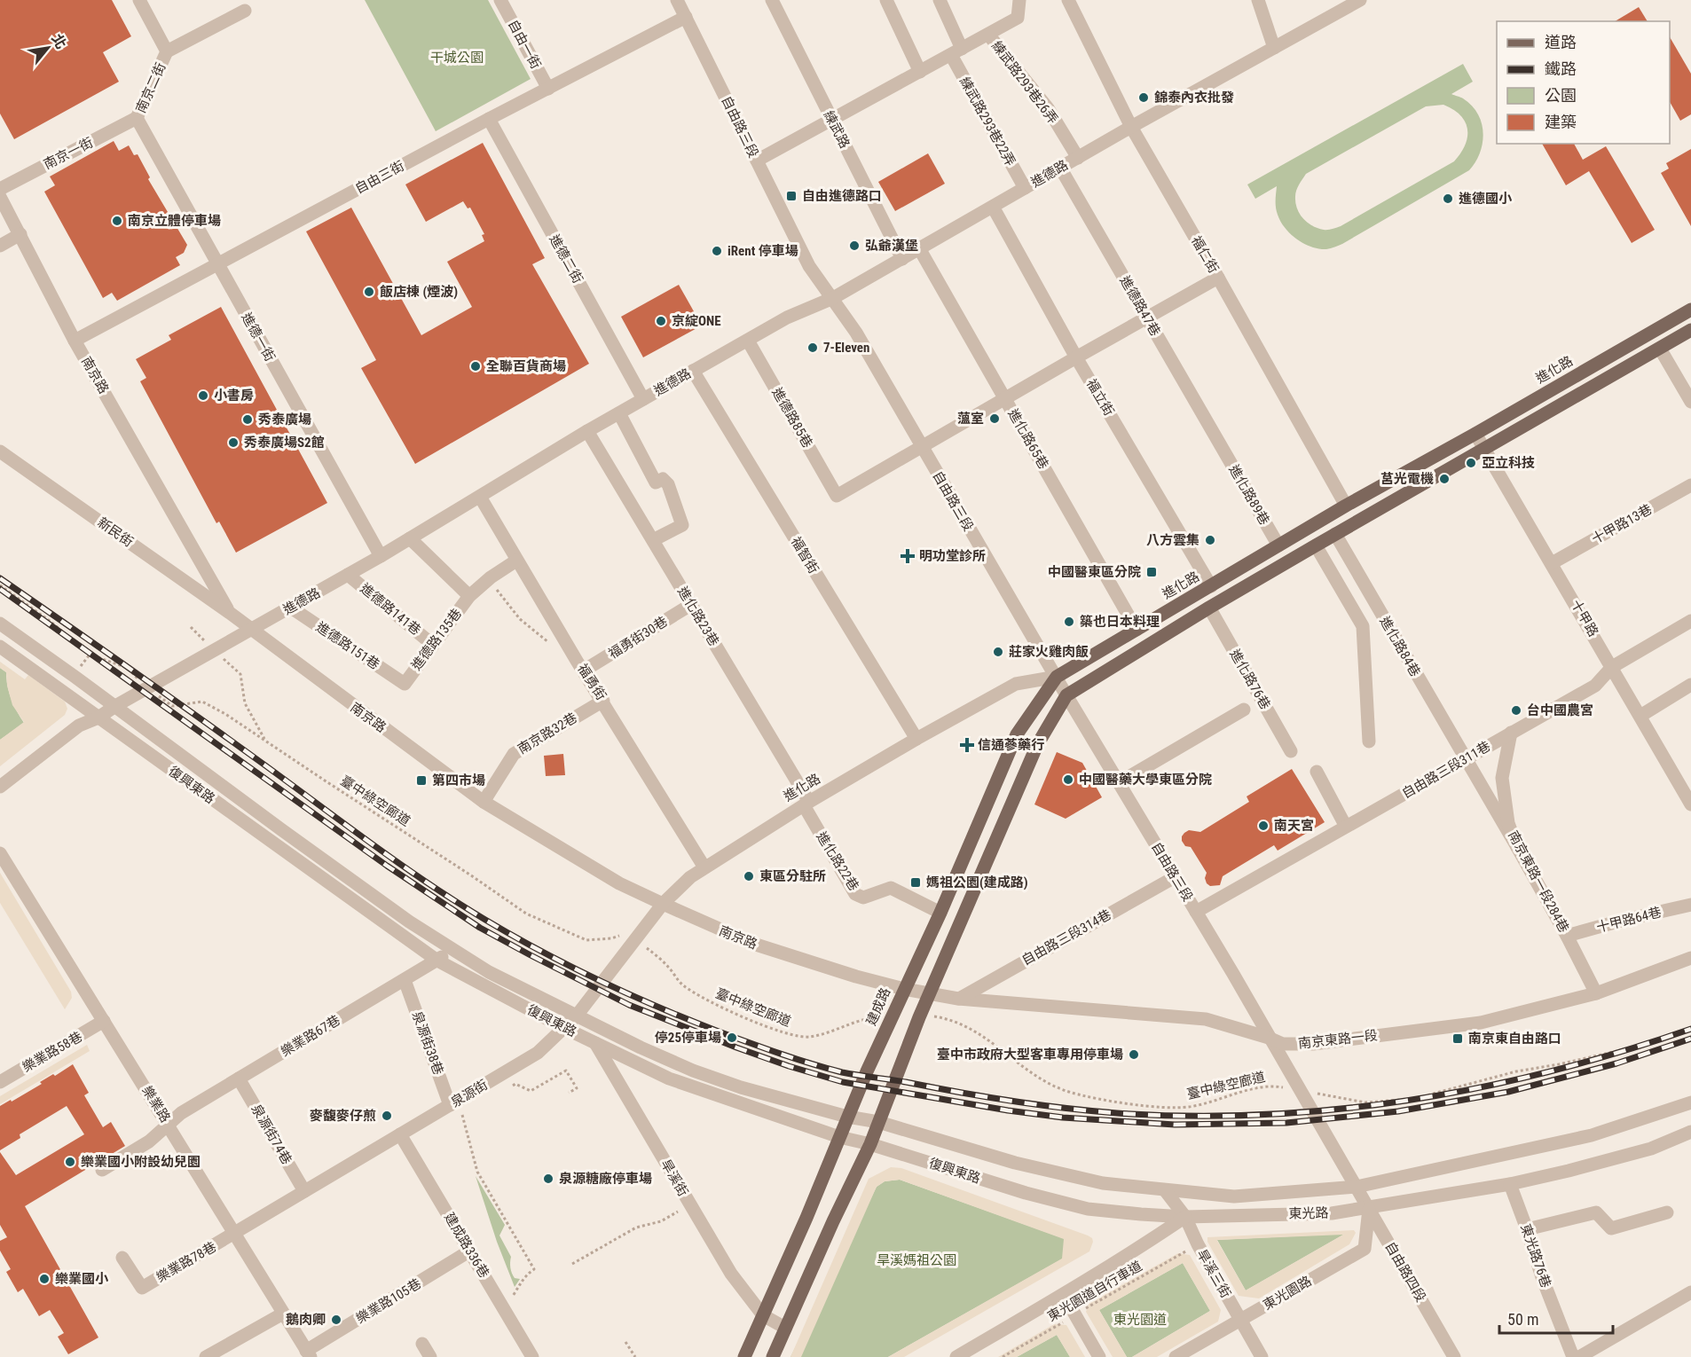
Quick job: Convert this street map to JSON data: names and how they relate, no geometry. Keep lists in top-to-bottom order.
{
  "streets": {
    "main road": ["進化路", "建成路"],
    "street": [
      "自由一街",
      "練武路293巷26弄",
      "南京二街",
      "練武路293巷22弄",
      "自由路三段",
      "練武路",
      "南京一街",
      "進德路",
      "自由三街",
      "福仁街",
      "進德二街",
      "進德路47巷",
      "進德一街",
      "南京路",
      "福立街",
      "進德路85巷",
      "進化路65巷",
      "進化路89巷",
      "十甲路13巷",
      "新民街",
      "福智街",
      "進德路141巷",
      "進化路23巷",
      "十甲路",
      "福勇街30巷",
      "進德路135巷",
      "進德路151巷",
      "進化路84巷",
      "進化路76巷",
      "福勇街",
      "南京路32巷",
      "自由路三段311巷",
      "復興東路",
      "進化路22巷",
      "南京東路一段284巷",
      "十甲路64巷",
      "自由路三段314巷",
      "樂業路67巷",
      "南京東路一段",
      "泉源街38巷",
      "樂業路58巷",
      "泉源街",
      "樂業路",
      "泉源街74巷",
      "旱溪街",
      "東光路",
      "建成路336巷",
      "東光路76巷",
      "樂業路78巷",
      "自由路四段",
      "旱溪三街",
      "東光園路",
      "樂業路105巷"
    ],
    "path": ["臺中綠空廊道", "東光園道自行車道"]
  },
  "crossings": [
    ["自由一街", "自由三街"],
    ["練武路293巷26弄", "進德路"],
    ["南京二街", "南京一街"],
    ["南京二街", "進德一街"],
    ["練武路293巷22弄", "進德路"],
    ["自由路三段", "進德路"],
    ["自由路三段", "自由三街"],
    ["自由路三段", "進化路"],
    ["自由路三段", "進德路85巷"],
    ["自由路三段", "自由路三段311巷"],
    ["自由路三段", "臺中綠空廊道"],
    ["自由路三段", "自由路三段314巷"],
    ["自由路三段", "建成路"],
    ["自由路三段", "南京東路一段"],
    ["自由路三段", "東光路"],
    ["自由路三段", "自由路四段"],
    ["練武路", "進德路"],
    ["南京一街", "進德一街"],
    ["進德路", "福仁街"],
    ["進德路", "進德二街"],
    ["進德路", "進德路47巷"],
    ["進德路", "進德一街"],
    ["進德路", "南京路"],
    ["進德路", "福立街"],
    ["進德路", "進德路85巷"],
    ["進德路", "進化路65巷"],
    ["進德路", "福智街"],
    ["進德路", "進德路141巷"],
    ["進德路", "進化路23巷"],
    ["進德路", "進德路135巷"],
    ["進德路", "進德路151巷"],
    ["進德路", "福勇街"],
    ["進德路", "復興東路"],
    ["進德路", "臺中綠空廊道"],
    ["自由三街", "進德二街"],
    ["自由三街", "進德一街"],
    ["自由三街", "南京路"],
    ["福仁街", "進化路"],
    ["進德路47巷", "進化路89巷"],
    ["進化路", "南京路"],
    ["進化路", "福立街"],
    ["進化路", "進化路65巷"],
    ["進化路", "進化路89巷"],
    ["進化路", "福智街"],
    ["進化路", "進化路23巷"],
    ["進化路", "十甲路"],
    ["進化路", "福勇街"],
    ["進化路", "進化路22巷"],
    ["進化路", "建成路"],
    ["進化路", "泉源街"],
    ["南京路", "新民街"],
    ["南京路", "南京路32巷"],
    ["南京路", "自由路三段314巷"],
    ["南京路", "建成路"],
    ["南京路", "南京東路一段"],
    ["南京路", "泉源街"],
    ["十甲路13巷", "十甲路"],
    ["進德路141巷", "進德路135巷"],
    ["進化路23巷", "福勇街30巷"],
    ["進化路23巷", "進化路22巷"],
    ["十甲路", "自由路三段311巷"],
    ["福勇街30巷", "福勇街"],
    ["進德路135巷", "進德路151巷"],
    ["進德路135巷", "福勇街"],
    ["進化路84巷", "自由路三段311巷"],
    ["進化路84巷", "南京東路一段284巷"],
    ["福勇街", "南京路32巷"],
    ["自由路三段311巷", "南京東路一段284巷"],
    ["復興東路", "建成路"],
    ["復興東路", "樂業路67巷"],
    ["復興東路", "泉源街"],
    ["復興東路", "旱溪街"],
    ["復興東路", "東光路"],
    ["復興東路", "旱溪三街"],
    ["臺中綠空廊道", "建成路"],
    ["臺中綠空廊道", "泉源街"],
    ["進化路22巷", "建成路"],
    ["南京東路一段284巷", "十甲路64巷"],
    ["南京東路一段284巷", "南京東路一段"],
    ["自由路三段314巷", "南京東路一段"],
    ["建成路", "旱溪街"],
    ["樂業路67巷", "泉源街38巷"],
    ["樂業路67巷", "樂業路"],
    ["樂業路67巷", "泉源街74巷"],
    ["泉源街38巷", "泉源街"],
    ["樂業路58巷", "樂業路"],
    ["泉源街", "樂業路"],
    ["泉源街", "泉源街74巷"],
    ["泉源街", "旱溪街"],
    ["泉源街", "建成路336巷"],
    ["泉源街", "樂業路78巷"],
    ["樂業路", "樂業路78巷"],
    ["樂業路", "樂業路105巷"],
    ["東光路", "東光路76巷"],
    ["東光路", "自由路四段"],
    ["東光路", "旱溪三街"],
    ["東光路", "東光園路"],
    ["建成路336巷", "樂業路105巷"],
    ["自由路四段", "東光園路"],
    ["旱溪三街", "東光園道自行車道"],
    ["旱溪三街", "東光園路"]
  ],
  "parks": ["干城公園", "旱溪媽祖公園", "東光園道"],
  "places": {
    "other": [
      "錦泰內衣批發",
      "進德國小",
      "南京立體停車場",
      "弘爺漢堡",
      "iRent 停車場",
      "飯店棟 (煙波)",
      "京綻ONE",
      "7-Eleven",
      "全聯百貨商場",
      "小書房",
      "薀室",
      "秀泰廣場",
      "秀泰廣場S2館",
      "亞立科技",
      "莒光電機",
      "八方雲集",
      "築也日本料理",
      "莊家火雞肉飯",
      "台中國農宮",
      "中國醫藥大學東區分院",
      "南天宮",
      "東區分駐所",
      "停25停車場",
      "臺中市政府大型客車專用停車場",
      "麥馥麥仔煎",
      "樂業國小附設幼兒園",
      "泉源糖廠停車場",
      "樂業國小",
      "鵝肉卿"
    ],
    "transit": [
      "自由進德路口",
      "中國醫東區分院",
      "第四市場",
      "媽祖公園(建成路)",
      "南京東自由路口"
    ],
    "health": ["明功堂診所", "信通蔘藥行"]
  },
  "legend": [
    "道路",
    "鐵路",
    "公園",
    "建築"
  ],
  "scale_bar": "50 m",
  "north": "top right"
}
